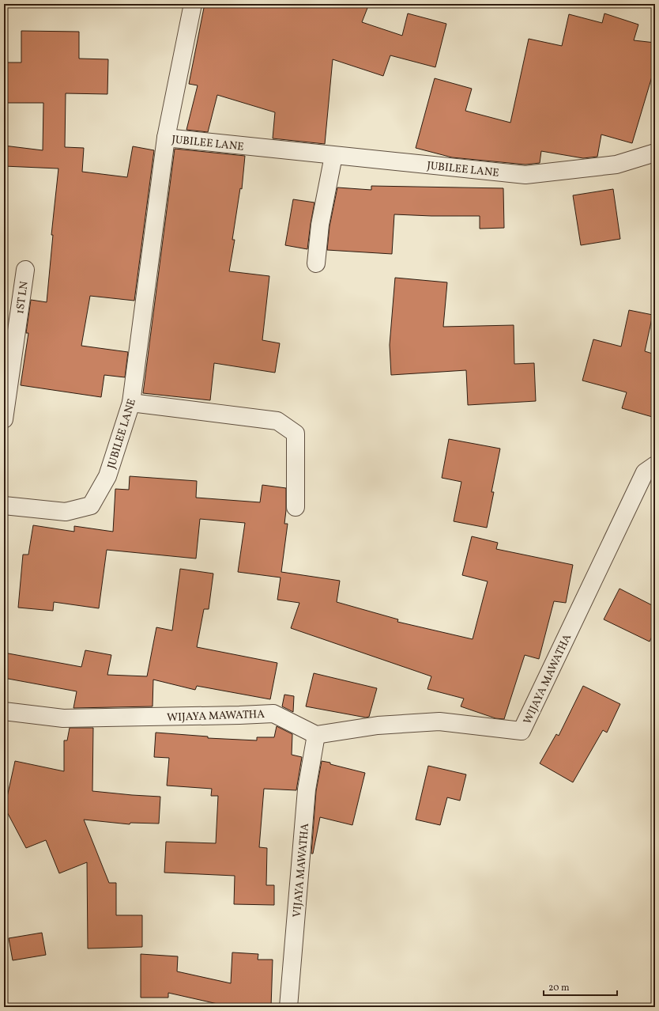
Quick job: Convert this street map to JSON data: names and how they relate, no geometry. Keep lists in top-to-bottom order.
{
  "streets": {
    "street": [
      "JUBILEE LANE",
      "1ST LN",
      "WIJAYA MAWATHA",
      "VIJAYA MAWATHA"
    ]
  },
  "crossings": [
    ["WIJAYA MAWATHA", "VIJAYA MAWATHA"]
  ],
  "scale_bar": "20 m"
}
